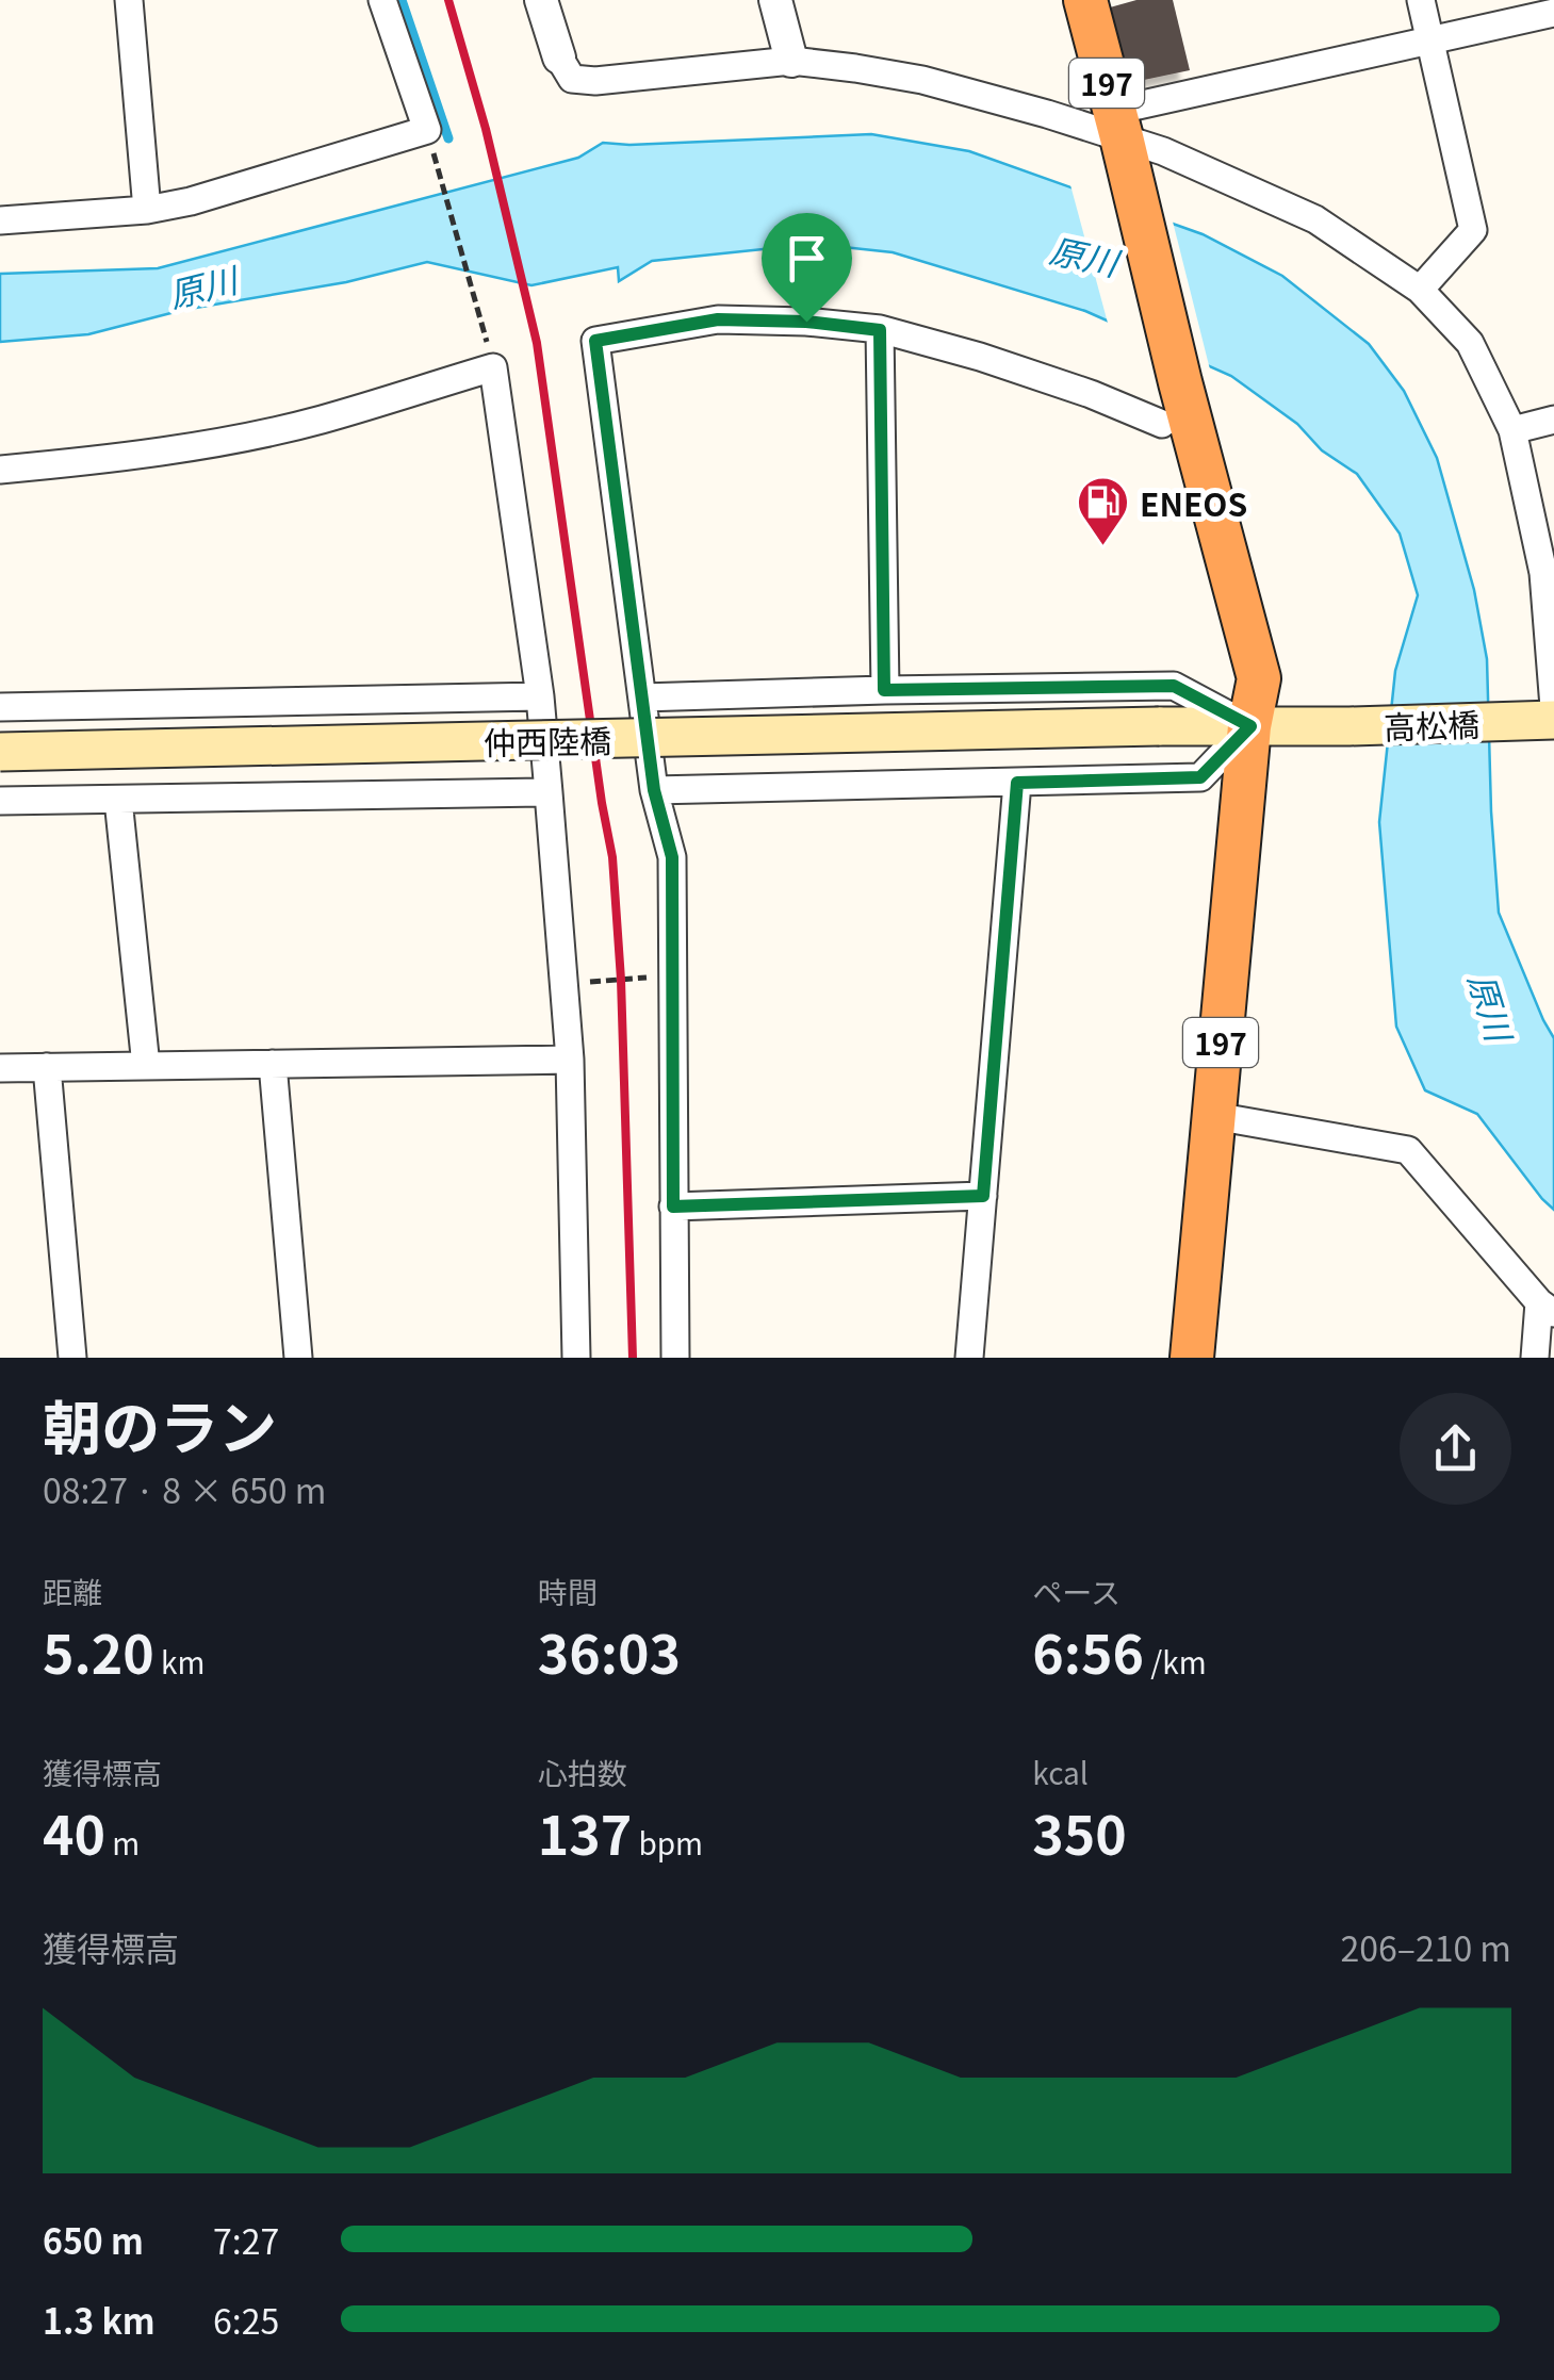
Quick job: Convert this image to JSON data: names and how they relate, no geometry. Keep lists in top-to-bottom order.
{
  "streets": {
    "highway": ["197"],
    "main road": ["高松橋", "仲西陸橋"]
  },
  "crossings": [
    ["197", "高松橋"],
    ["197", "仲西陸橋"],
    ["高松橋", "仲西陸橋"]
  ],
  "water": ["原川"],
  "places": {
    "fuel station": ["ENEOS"]
  },
  "page": {
    "heading": ["朝のラン", "08:27 · 8 × 650 m"],
    "stats": [
      ["距離", "5.20 km"],
      ["時間", "36:03"],
      ["ペース", "6:56 /km"],
      ["獲得標高", "40 m"],
      ["心拍数", "137 bpm"],
      ["kcal", "350"]
    ],
    "chart": ["獲得標高", "206–210 m"],
    "list": [
      {
        "name": "650 m",
        "note": "7:27"
      },
      {
        "name": "1.3 km",
        "note": "6:25"
      }
    ]
  }
}
